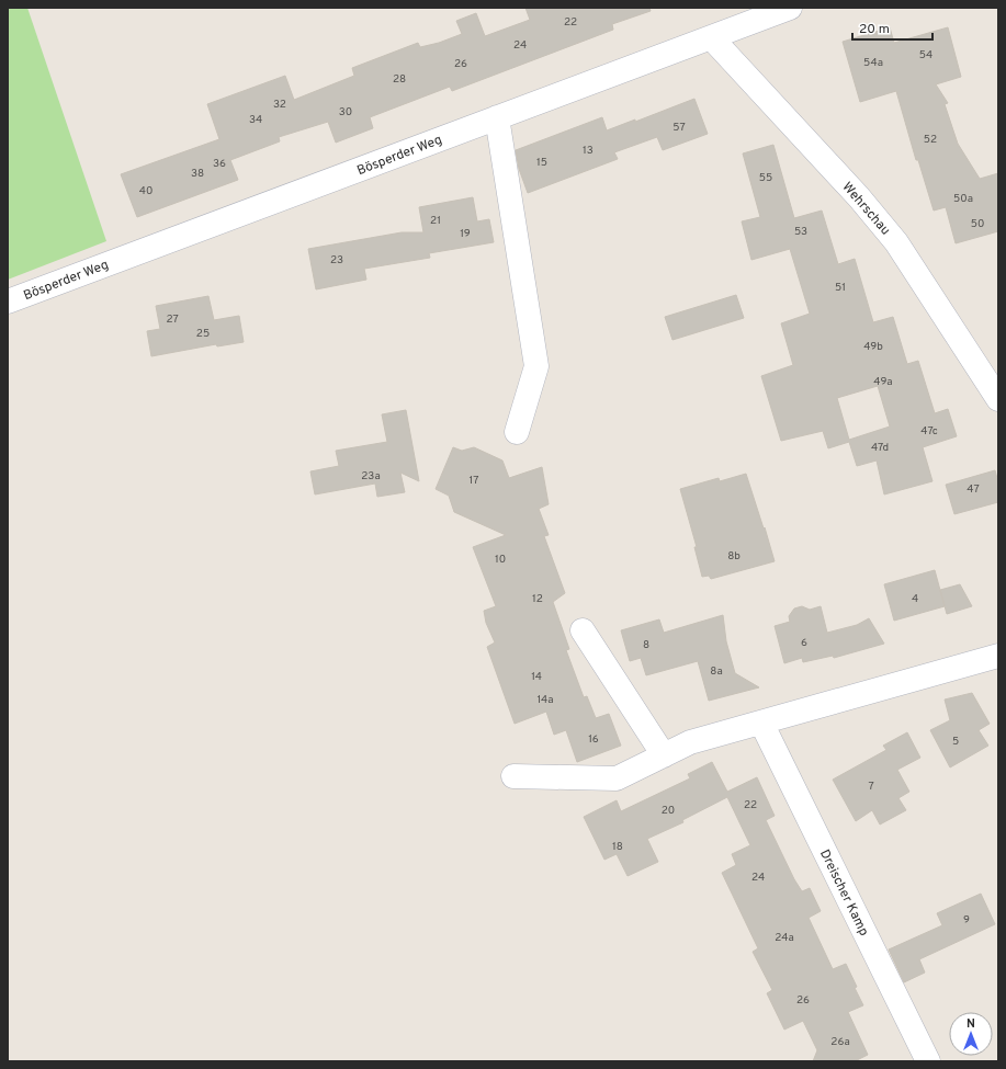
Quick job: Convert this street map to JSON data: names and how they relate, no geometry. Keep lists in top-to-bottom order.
{
  "streets": {
    "street": ["Bösperder Weg", "Wehrschau", "Dreischer Kamp"]
  },
  "crossings": [
    ["Bösperder Weg", "Wehrschau"]
  ],
  "house_numbers": [
    "22",
    "24",
    "54",
    "54a",
    "26",
    "28",
    "32",
    "30",
    "34",
    "57",
    "52",
    "13",
    "15",
    "36",
    "38",
    "55",
    "40",
    "50a",
    "21",
    "50",
    "53",
    "19",
    "23",
    "51",
    "27",
    "25",
    "49b",
    "49a",
    "47c",
    "47d",
    "23a",
    "17",
    "47",
    "8b",
    "10",
    "12",
    "4",
    "6",
    "8",
    "8a",
    "14",
    "14a",
    "16",
    "5",
    "7",
    "22",
    "20",
    "18",
    "24",
    "9",
    "24a",
    "26",
    "26a"
  ],
  "scale_bar": "20 m",
  "north": "top"
}
